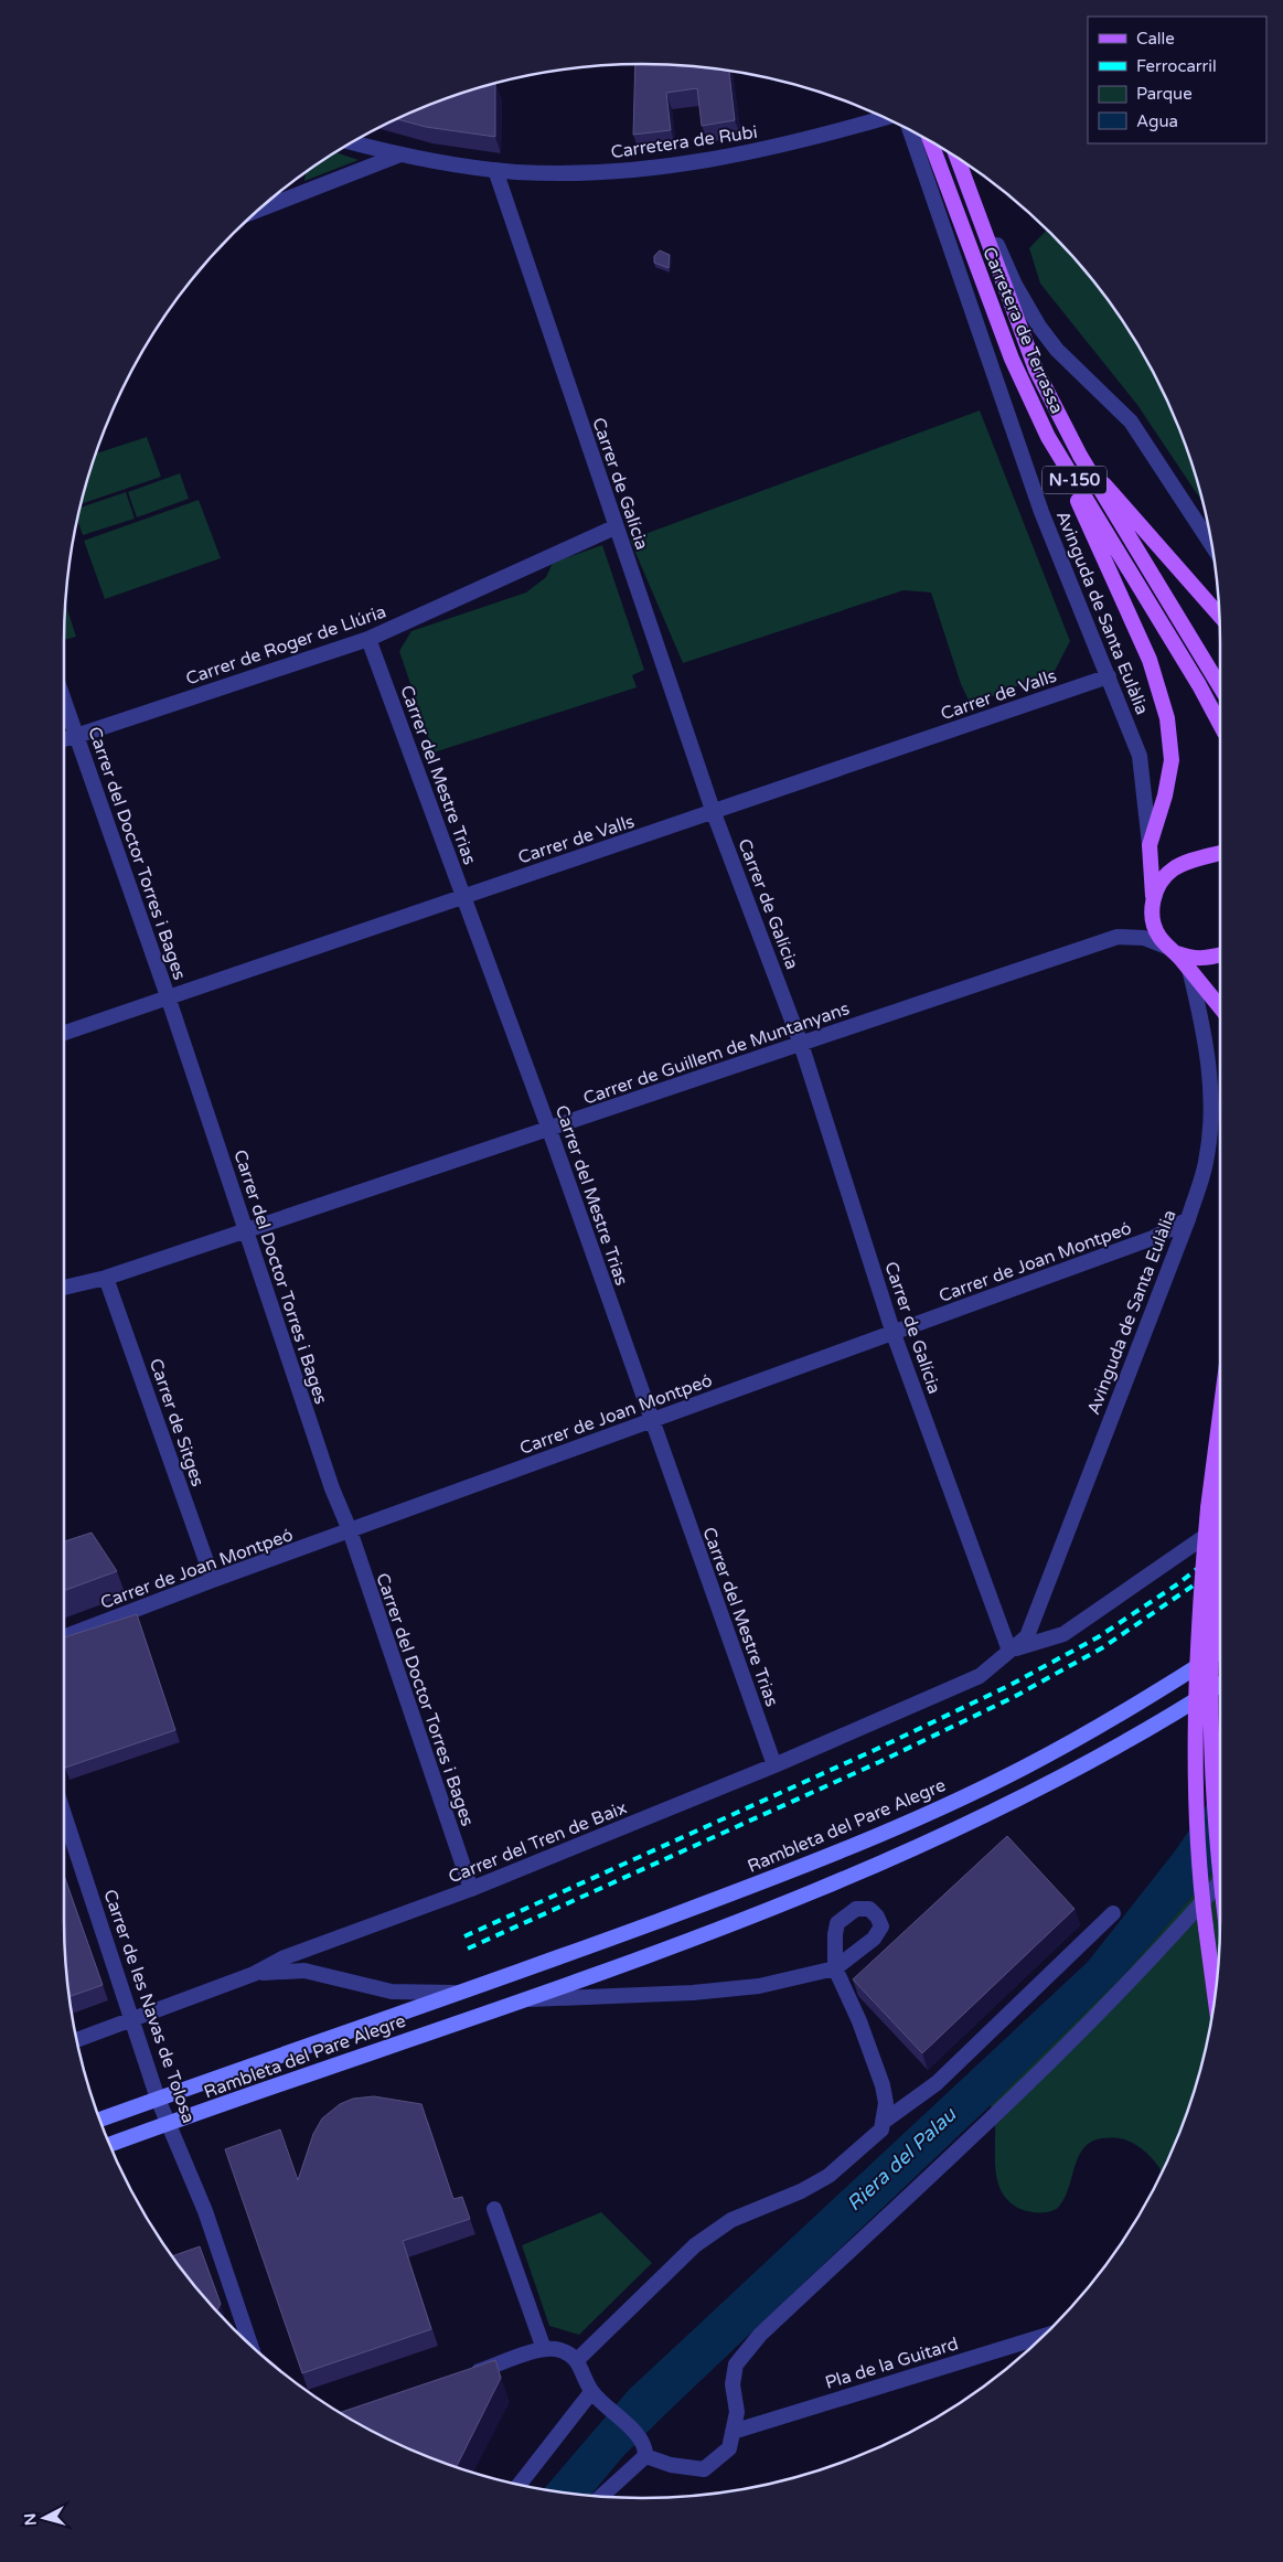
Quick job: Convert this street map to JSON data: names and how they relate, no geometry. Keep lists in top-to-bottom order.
{
  "streets": {
    "main road": ["Carretera de Terrassa", "N-150", "Rambleta del Pare Alegre"],
    "street": [
      "Carretera de Rubi",
      "Carrer de Galícia",
      "Avinguda de Santa Eulàlia",
      "Carrer de Roger de Llúria",
      "Carrer de Valls",
      "Carrer del Mestre Trias",
      "Carrer del Doctor Torres i Bages",
      "Carrer de Guillem de Muntanyans",
      "Carrer de Joan Montpeó",
      "Carrer de Sitges",
      "Carrer del Tren de Baix",
      "Carrer de les Navas de Tolosa",
      "Pla de la Guitard"
    ]
  },
  "crossings": [
    ["Carretera de Rubi", "Carrer de Galícia"],
    ["Carrer de Galícia", "Avinguda de Santa Eulàlia"],
    ["Carrer de Galícia", "Carrer de Roger de Llúria"],
    ["Carrer de Galícia", "Carrer de Valls"],
    ["Carrer de Galícia", "Carrer de Guillem de Muntanyans"],
    ["Carrer de Galícia", "Carrer de Joan Montpeó"],
    ["Carrer de Galícia", "Carrer del Tren de Baix"],
    ["Avinguda de Santa Eulàlia", "Carrer de Valls"],
    ["Avinguda de Santa Eulàlia", "Carrer de Joan Montpeó"],
    ["Avinguda de Santa Eulàlia", "Carrer del Tren de Baix"],
    ["Carrer de Roger de Llúria", "Carrer del Mestre Trias"],
    ["Carrer de Roger de Llúria", "Carrer del Doctor Torres i Bages"],
    ["Carrer de Valls", "Carrer del Mestre Trias"],
    ["Carrer de Valls", "Carrer del Doctor Torres i Bages"],
    ["Carrer del Mestre Trias", "Carrer de Guillem de Muntanyans"],
    ["Carrer del Mestre Trias", "Carrer de Joan Montpeó"],
    ["Carrer del Mestre Trias", "Carrer del Tren de Baix"],
    ["Carrer del Doctor Torres i Bages", "Carrer de Guillem de Muntanyans"],
    ["Carrer del Doctor Torres i Bages", "Carrer de Joan Montpeó"],
    ["Carrer del Doctor Torres i Bages", "Carrer del Tren de Baix"],
    ["Carrer de Guillem de Muntanyans", "Carrer de Sitges"],
    ["Carrer de Joan Montpeó", "Carrer de Sitges"],
    ["Rambleta del Pare Alegre", "Carrer del Tren de Baix"],
    ["Rambleta del Pare Alegre", "Carrer de les Navas de Tolosa"],
    ["Carrer del Tren de Baix", "Carrer de les Navas de Tolosa"]
  ],
  "water": ["Riera del Palau"],
  "legend": [
    "Calle",
    "Ferrocarril",
    "Parque",
    "Agua"
  ],
  "north": "left"
}
